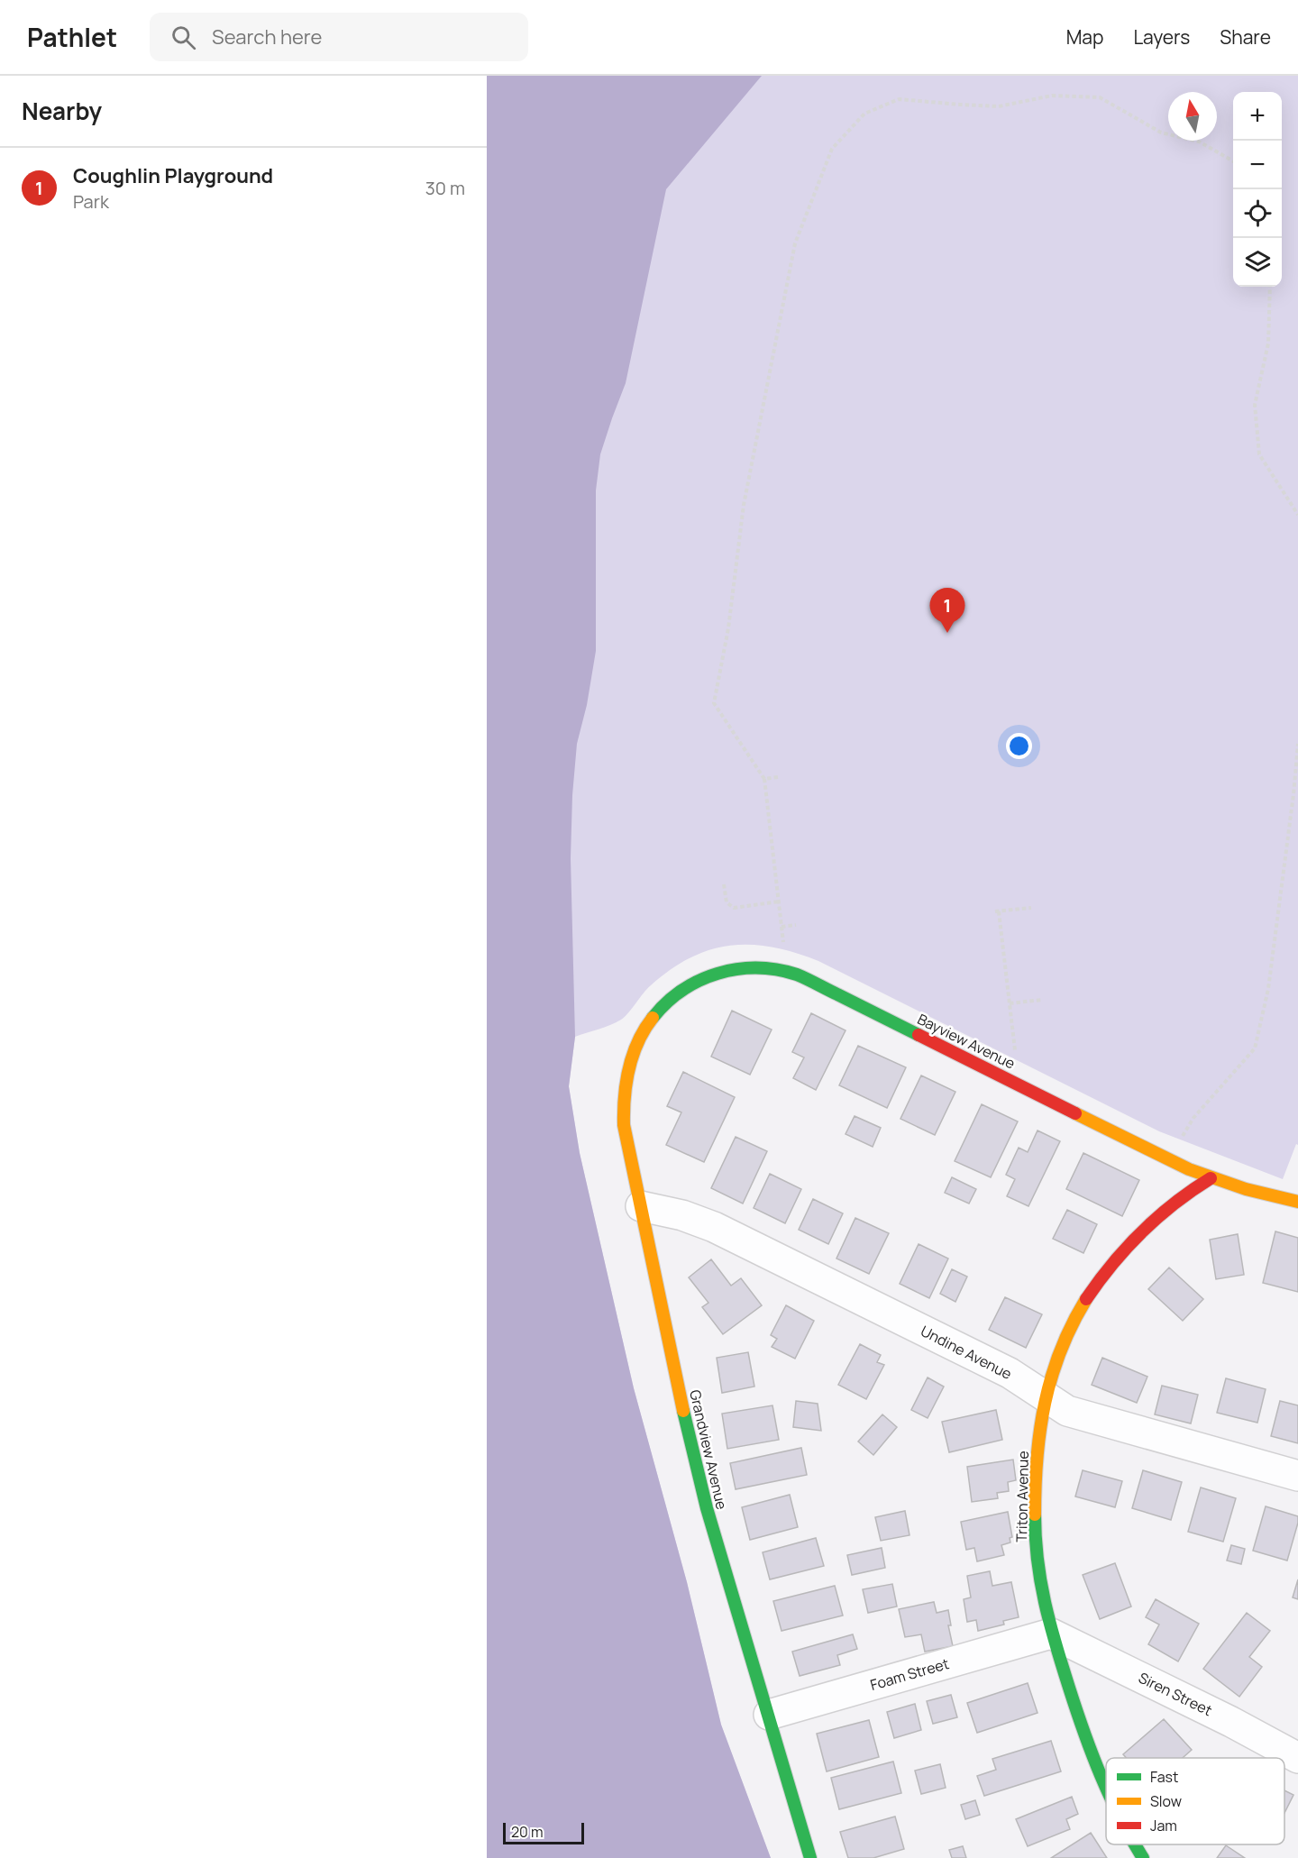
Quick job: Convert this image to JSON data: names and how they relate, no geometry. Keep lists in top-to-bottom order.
{
  "streets": {
    "street": [
      "Bayview Avenue",
      "Undine Avenue",
      "Grandview Avenue",
      "Triton Avenue",
      "Foam Street",
      "Siren Street"
    ]
  },
  "crossings": [
    ["Bayview Avenue", "Grandview Avenue"],
    ["Bayview Avenue", "Triton Avenue"],
    ["Undine Avenue", "Grandview Avenue"],
    ["Undine Avenue", "Triton Avenue"],
    ["Grandview Avenue", "Foam Street"],
    ["Triton Avenue", "Foam Street"],
    ["Triton Avenue", "Siren Street"],
    ["Foam Street", "Siren Street"]
  ],
  "legend": ["Fast", "Slow", "Jam"],
  "scale_bar": "20 m",
  "north": "top",
  "page": {
    "header": "Pathlet",
    "search": "Search here",
    "nav": ["Map", "Layers", "Share"],
    "heading": "Nearby",
    "map_buttons": ["+", "−"],
    "list": [
      {
        "mark": "1",
        "name": "Coughlin Playground",
        "note": "Park",
        "value": "30 m"
      }
    ],
    "pins": "1",
    "scale": "20 m"
  }
}
